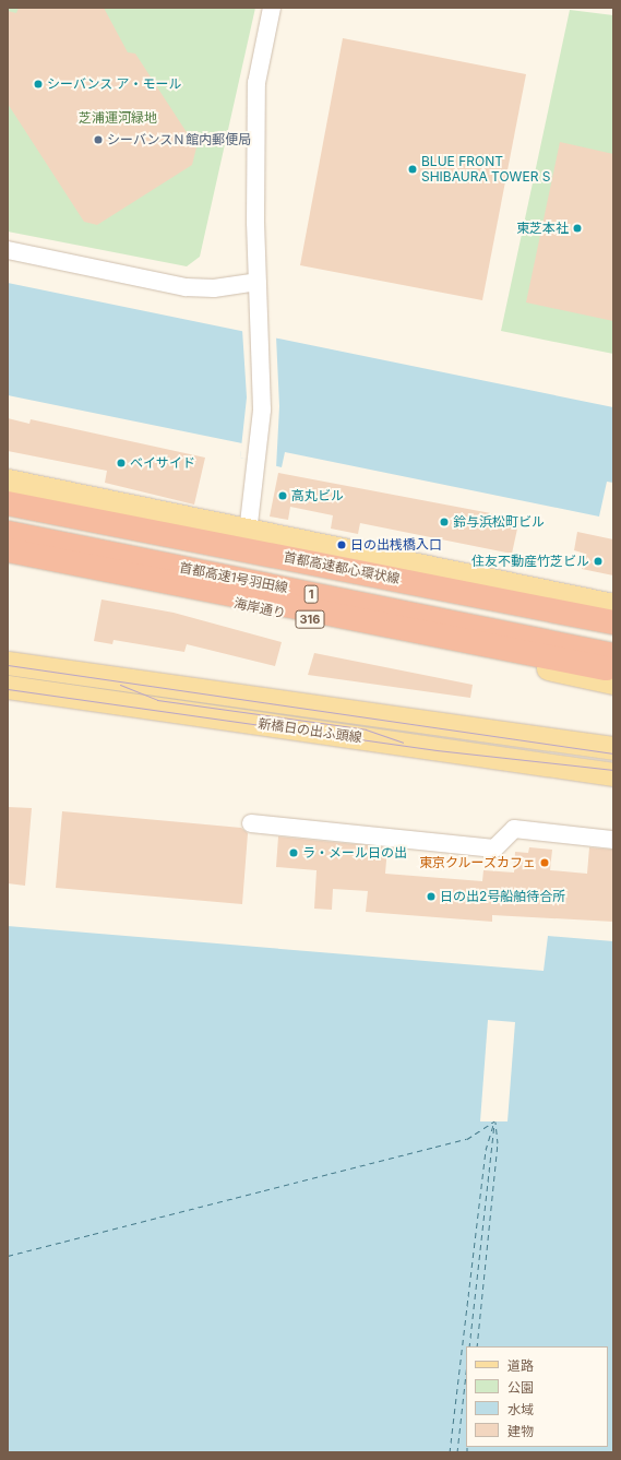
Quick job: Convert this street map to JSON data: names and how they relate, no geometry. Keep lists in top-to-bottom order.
{
  "streets": {
    "highway": ["首都高速都心環状線", "首都高速1号羽田線", "1"],
    "main road": ["海岸通り", "316", "新橋日の出ふ頭線"]
  },
  "parks": ["芝浦運河緑地"],
  "places": [
    "シーバンス ア・モール",
    "シーバンスＮ館内郵便局",
    "BLUE FRONT SHIBAURA TOWER S",
    "東芝本社",
    "ベイサイド",
    "高丸ビル",
    "鈴与浜松町ビル",
    "日の出桟橋入口",
    "住友不動産竹芝ビル",
    "ラ・メール日の出",
    "東京クルーズカフェ",
    "日の出2号船舶待合所"
  ],
  "legend": [
    "道路",
    "公園",
    "水域",
    "建物"
  ]
}
